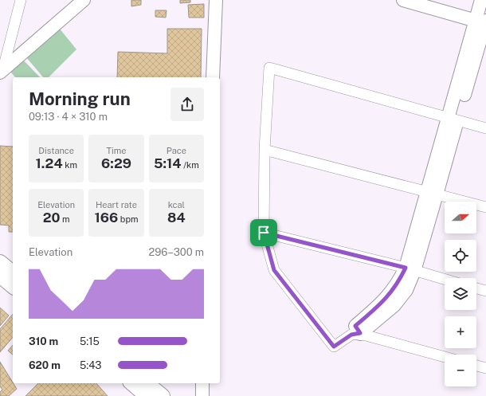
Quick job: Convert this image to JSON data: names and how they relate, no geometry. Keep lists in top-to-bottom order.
{
  "north": "right",
  "page": {
    "heading": ["Morning run", "09:13 · 4 × 310 m"],
    "stats": [
      ["Distance", "1.24 km"],
      ["Time", "6:29"],
      ["Pace", "5:14 /km"],
      ["Elevation", "20 m"],
      ["Heart rate", "166 bpm"],
      ["kcal", "84"]
    ],
    "map_buttons": ["+", "−"],
    "chart": ["Elevation", "296–300 m"],
    "list": [
      {
        "name": "310 m",
        "note": "5:15"
      },
      {
        "name": "620 m",
        "note": "5:43"
      }
    ]
  }
}
